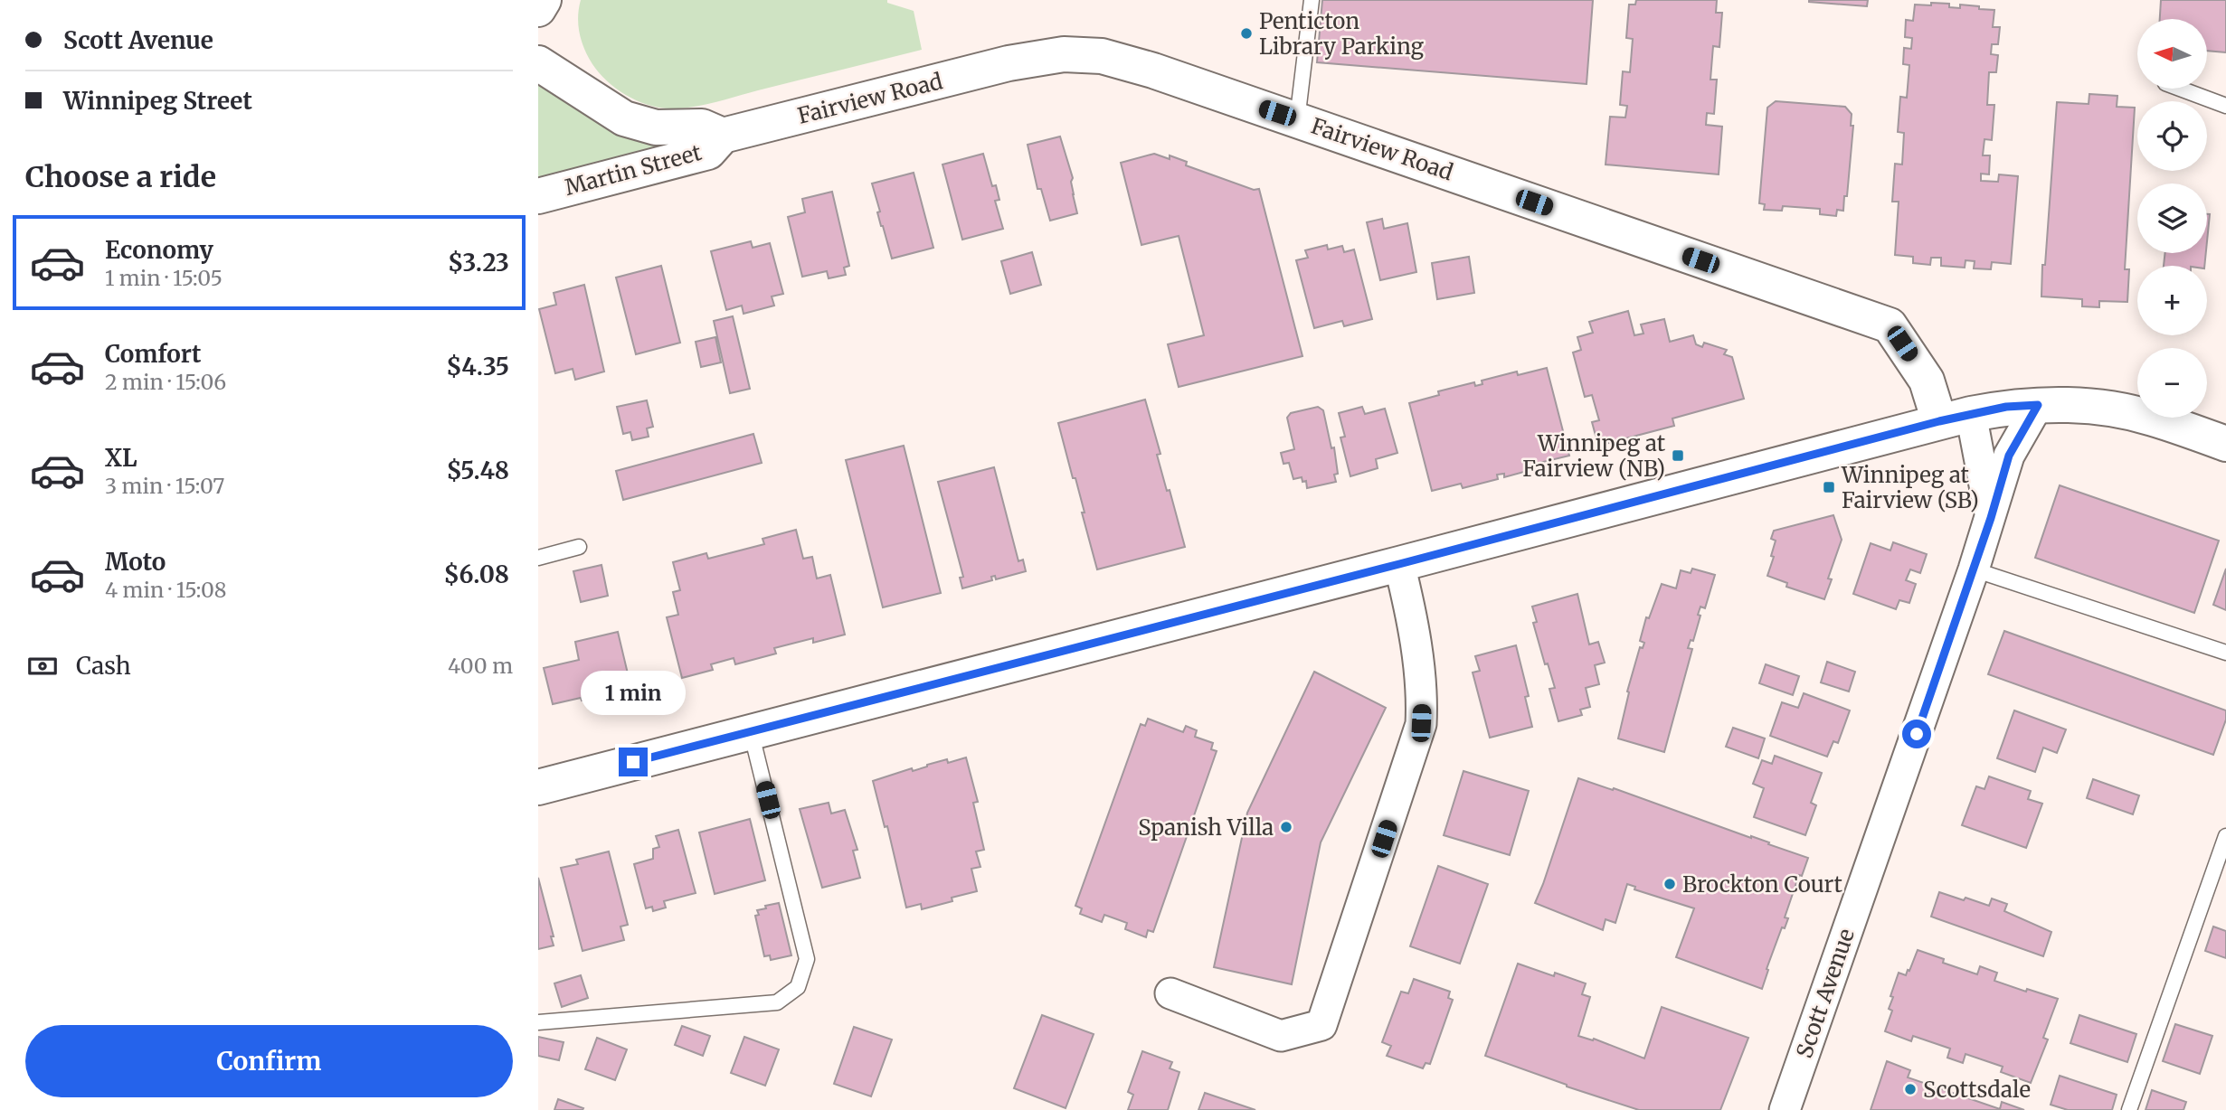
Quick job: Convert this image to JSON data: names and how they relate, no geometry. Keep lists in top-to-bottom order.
{
  "streets": {
    "main road": ["Fairview Road", "Martin Street"],
    "street": ["Scott Avenue"]
  },
  "crossings": [
    ["Fairview Road", "Martin Street"],
    ["Fairview Road", "Scott Avenue"]
  ],
  "places": {
    "other": [
      "Penticton Library Parking",
      "Spanish Villa",
      "Brockton Court",
      "Scottsdale"
    ],
    "transit": ["Winnipeg at Fairview (NB)", "Winnipeg at Fairview (SB)"]
  },
  "north": "left",
  "page": {
    "banner": ["Scott Avenue", "Winnipeg Street"],
    "map_buttons": ["+", "−"],
    "heading": "Choose a ride",
    "list": [
      {
        "name": "Economy",
        "note": "1 min · 15:05",
        "value": "$3.23"
      },
      {
        "name": "Comfort",
        "note": "2 min · 15:06",
        "value": "$4.35"
      },
      {
        "name": "XL",
        "note": "3 min · 15:07",
        "value": "$5.48"
      },
      {
        "name": "Moto",
        "note": "4 min · 15:08",
        "value": "$6.08"
      }
    ],
    "pay": ["Cash", "400 m"],
    "bubble": "1 min",
    "buttons": "Confirm"
  }
}
